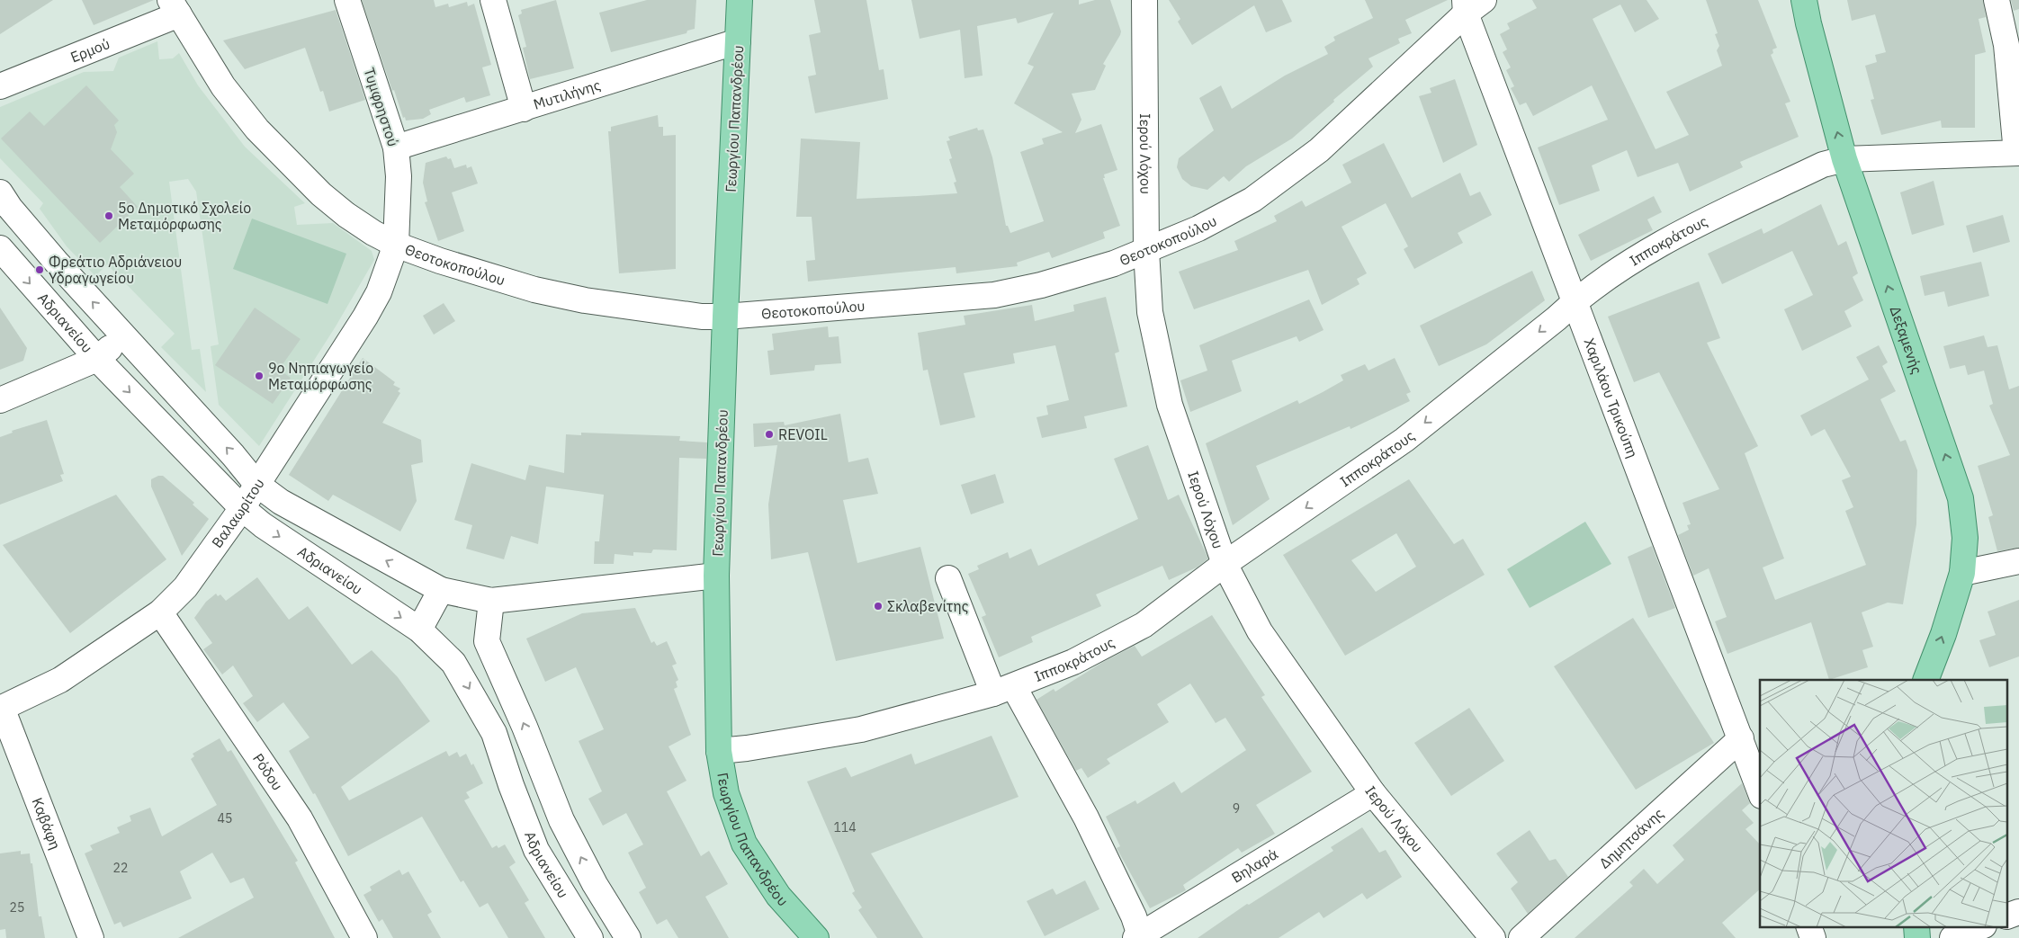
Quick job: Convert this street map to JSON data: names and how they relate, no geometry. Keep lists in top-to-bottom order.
{
  "streets": {
    "main road": ["Γεωργίου Παπανδρέου", "Δεξαμενής"],
    "street": [
      "Ερμού",
      "Μυτιλήνης",
      "Τυμφρηστού",
      "Ιερού Λόχου",
      "Θεοτοκοπούλου",
      "Ιπποκράτους",
      "Αδριανείου",
      "Χαριλάου Τρικούπη",
      "Βαλαωρίτου",
      "Ρόδου",
      "Καβάφη",
      "Δημητσάνης",
      "Βηλαρά"
    ]
  },
  "crossings": [
    ["Ερμού", "Θεοτοκοπούλου"],
    ["Μυτιλήνης", "Τυμφρηστού"],
    ["Μυτιλήνης", "Γεωργίου Παπανδρέου"],
    ["Τυμφρηστού", "Θεοτοκοπούλου"],
    ["Τυμφρηστού", "Βαλαωρίτου"],
    ["Γεωργίου Παπανδρέου", "Θεοτοκοπούλου"],
    ["Γεωργίου Παπανδρέου", "Ιπποκράτους"],
    ["Ιερού Λόχου", "Θεοτοκοπούλου"],
    ["Ιερού Λόχου", "Ιπποκράτους"],
    ["Ιερού Λόχου", "Βηλαρά"],
    ["Θεοτοκοπούλου", "Χαριλάου Τρικούπη"],
    ["Θεοτοκοπούλου", "Βαλαωρίτου"],
    ["Ιπποκράτους", "Δεξαμενής"],
    ["Ιπποκράτους", "Χαριλάου Τρικούπη"],
    ["Αδριανείου", "Βαλαωρίτου"],
    ["Χαριλάου Τρικούπη", "Δημητσάνης"],
    ["Βαλαωρίτου", "Ρόδου"],
    ["Βαλαωρίτου", "Καβάφη"]
  ],
  "one_way": ["Δεξαμενής"],
  "places": [
    "5ο Δημοτικό Σχολείο Μεταμόρφωσης",
    "Φρεάτιο Αδριάνειου Υδραγωγείου",
    "9ο Νηπιαγωγείο Μεταμόρφωσης",
    "REVOIL",
    "Σκλαβενίτης"
  ],
  "house_numbers": [
    "9",
    "45",
    "114",
    "22",
    "25"
  ]
}
